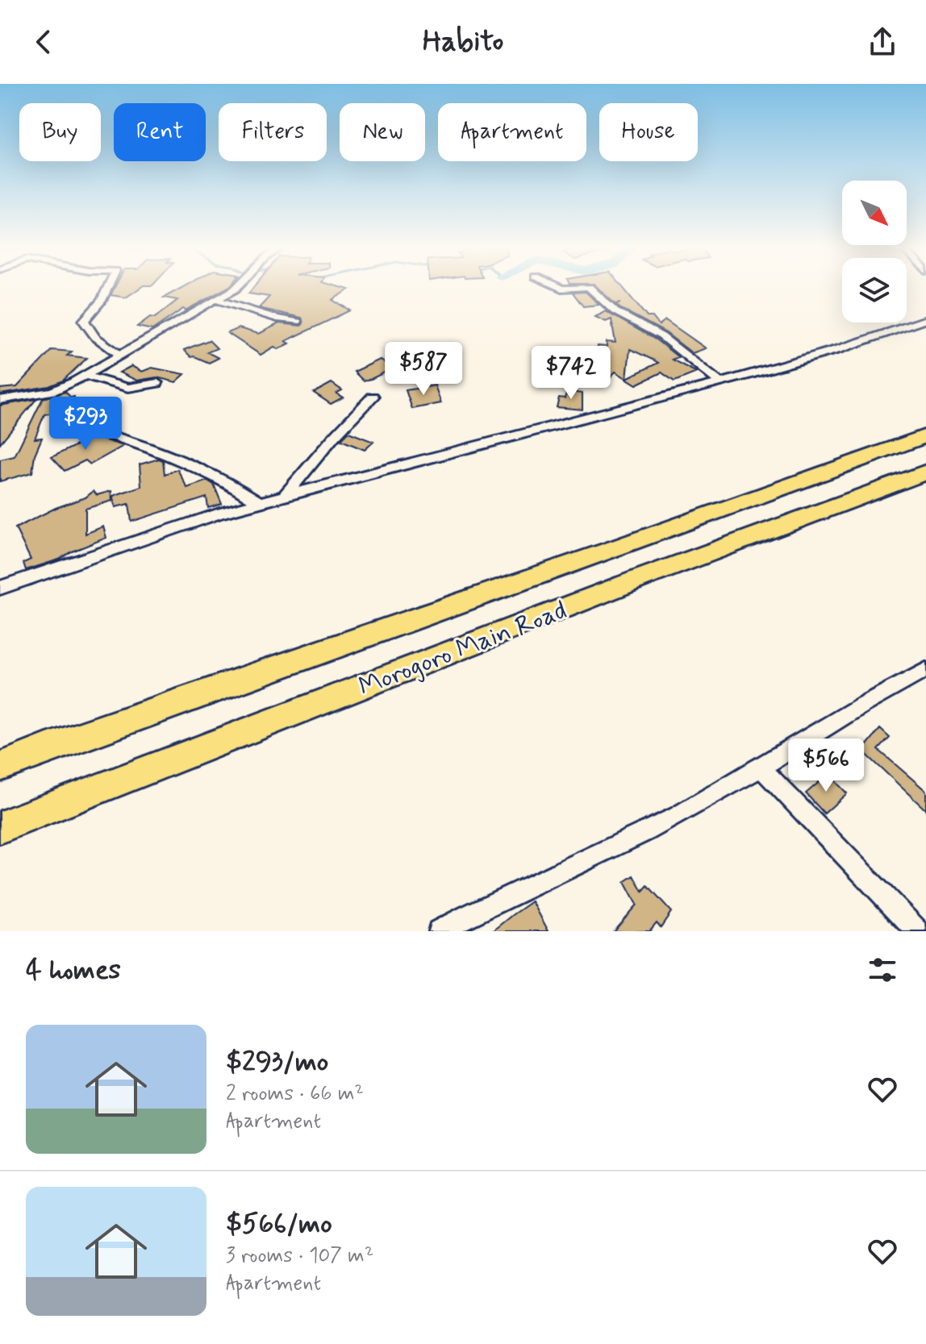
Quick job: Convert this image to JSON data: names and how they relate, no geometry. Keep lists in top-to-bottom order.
{
  "streets": {
    "highway": ["Morogoro Main Road"]
  },
  "north": "bottom right",
  "page": {
    "header": "Habito",
    "chip": [
      "Buy",
      "Rent",
      "Filters",
      "New",
      "Apartment",
      "House"
    ],
    "price": [
      "$587",
      "$742",
      "$293",
      "$566"
    ],
    "heading": "4 homes",
    "list": [
      {
        "name": "$293/mo",
        "note": "2 rooms · 66 m² · Apartment"
      },
      {
        "name": "$566/mo",
        "note": "3 rooms · 107 m² · Apartment"
      }
    ]
  }
}
